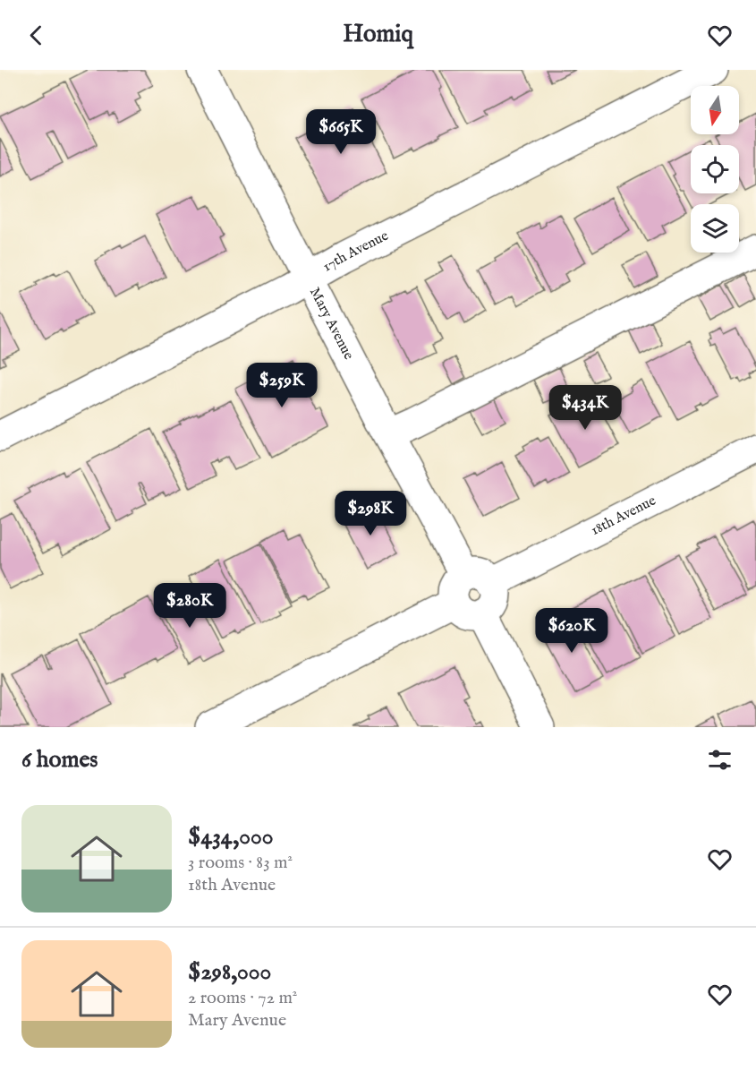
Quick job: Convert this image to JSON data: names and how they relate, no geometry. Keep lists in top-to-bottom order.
{
  "streets": {
    "street": ["17th Avenue", "Mary Avenue", "18th Avenue"]
  },
  "crossings": [
    ["17th Avenue", "Mary Avenue"],
    ["Mary Avenue", "18th Avenue"]
  ],
  "north": "bottom",
  "page": {
    "header": "Homiq",
    "price": [
      "$665K",
      "$259K",
      "$434K",
      "$298K",
      "$280K",
      "$620K"
    ],
    "heading": "6 homes",
    "list": [
      {
        "name": "$434,000",
        "note": "3 rooms · 83 m² · 18th Avenue"
      },
      {
        "name": "$298,000",
        "note": "2 rooms · 72 m² · Mary Avenue"
      }
    ]
  }
}
